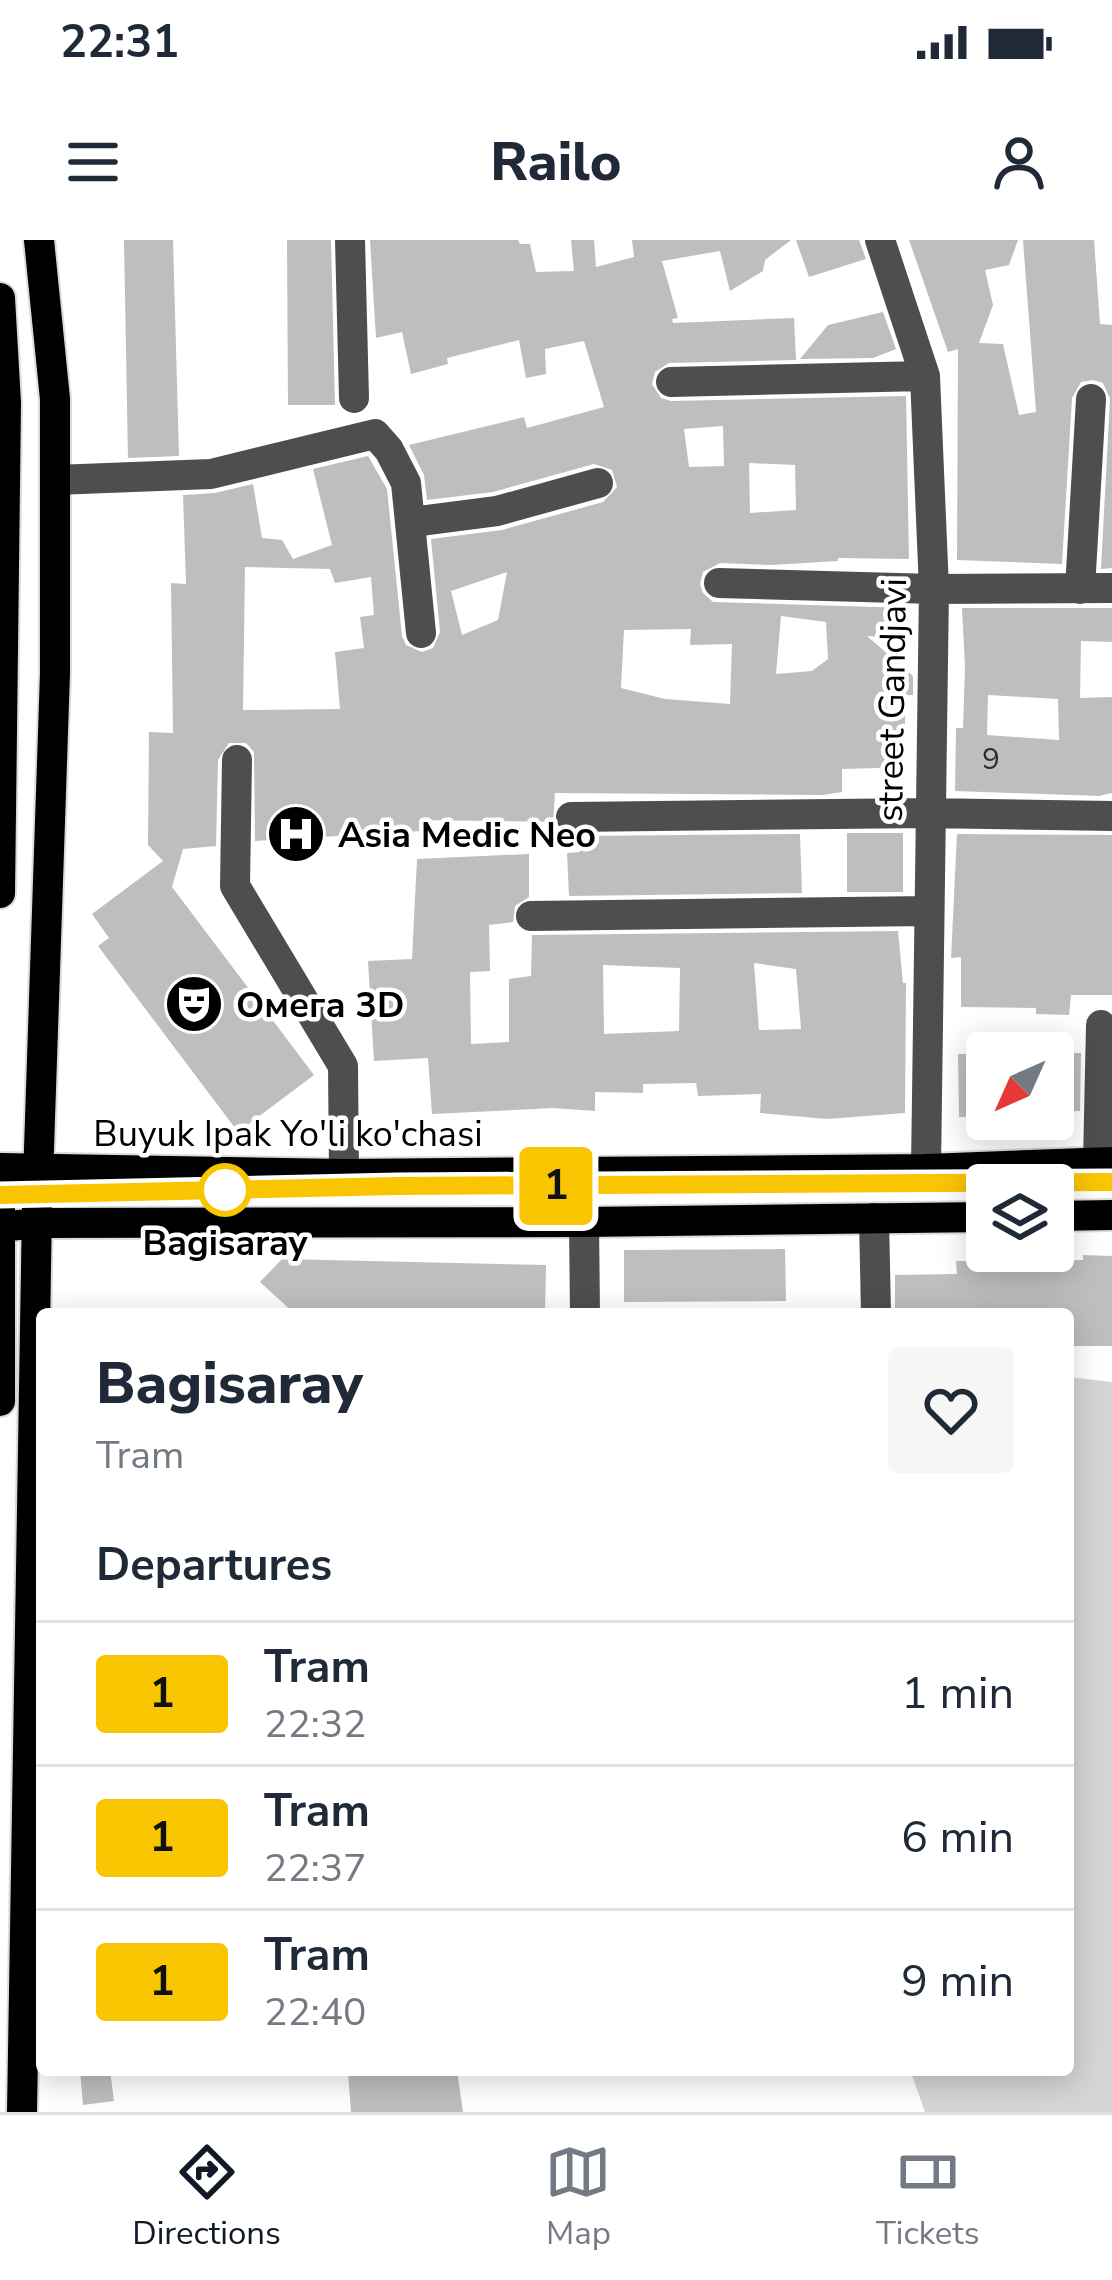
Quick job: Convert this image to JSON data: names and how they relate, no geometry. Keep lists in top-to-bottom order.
{
  "streets": {
    "main road": ["Buyuk Ipak Yo'li ko'chasi"],
    "street": ["street Gandjavi"]
  },
  "crossings": [
    ["street Gandjavi", "Buyuk Ipak Yo'li ko'chasi"]
  ],
  "places": {
    "hospital": ["Asia Medic Neo"],
    "theatre": ["Омега 3D"],
    "other": ["Bagisaray"]
  },
  "lines": ["tram line 1"],
  "house_numbers": ["9"],
  "north": "bottom left",
  "page": {
    "status": "22:31",
    "header": "Railo",
    "on_map": "1",
    "heading": [
      ["Bagisaray", "Tram"],
      "Departures"
    ],
    "list": [
      {
        "mark": "1",
        "name": "Tram",
        "note": "22:32",
        "value": "1 min"
      },
      {
        "mark": "1",
        "name": "Tram",
        "note": "22:37",
        "value": "6 min"
      },
      {
        "mark": "1",
        "name": "Tram",
        "note": "22:40",
        "value": "9 min"
      }
    ],
    "tabs": ["Directions", "Map", "Tickets"]
  }
}
